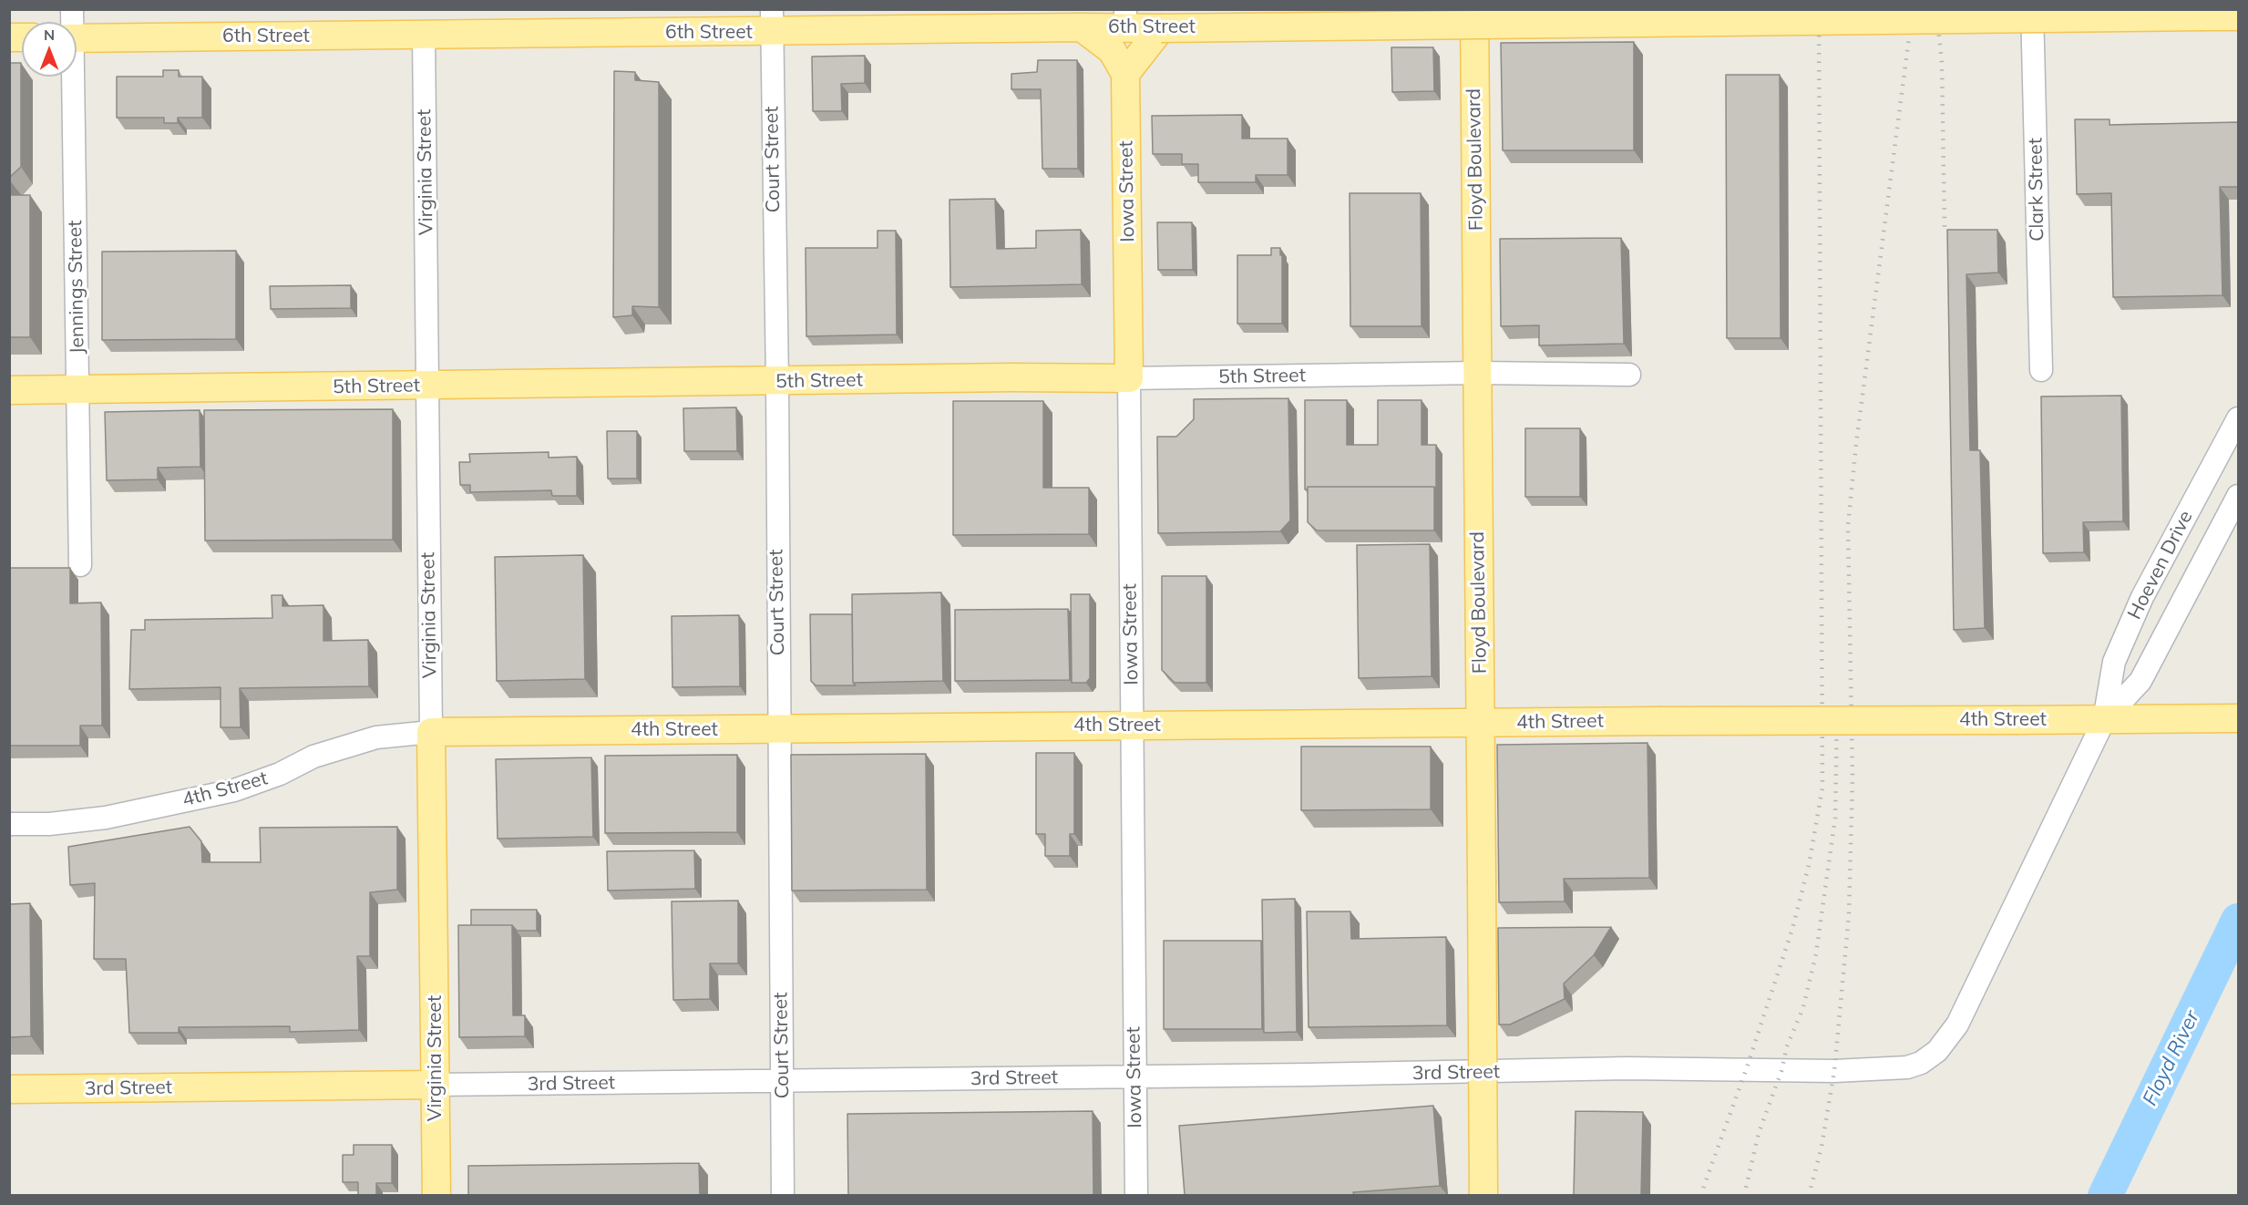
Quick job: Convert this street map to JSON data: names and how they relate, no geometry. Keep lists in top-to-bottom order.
{
  "streets": {
    "main road": [
      "6th Street",
      "Floyd Boulevard",
      "Virginia Street",
      "Iowa Street",
      "5th Street",
      "4th Street",
      "3rd Street"
    ],
    "street": [
      "Court Street",
      "Clark Street",
      "Jennings Street",
      "Hoeven Drive"
    ]
  },
  "crossings": [
    ["6th Street", "Court Street"],
    ["6th Street", "Virginia Street"],
    ["6th Street", "Iowa Street"],
    ["Court Street", "5th Street"],
    ["Court Street", "4th Street"],
    ["Court Street", "3rd Street"],
    ["Floyd Boulevard", "5th Street"],
    ["Floyd Boulevard", "4th Street"],
    ["Virginia Street", "5th Street"],
    ["Virginia Street", "4th Street"],
    ["Virginia Street", "3rd Street"],
    ["Iowa Street", "5th Street"],
    ["Iowa Street", "4th Street"],
    ["Iowa Street", "3rd Street"],
    ["Jennings Street", "5th Street"],
    ["Hoeven Drive", "4th Street"],
    ["Hoeven Drive", "3rd Street"]
  ],
  "water": ["Floyd River"],
  "north": "top"
}
